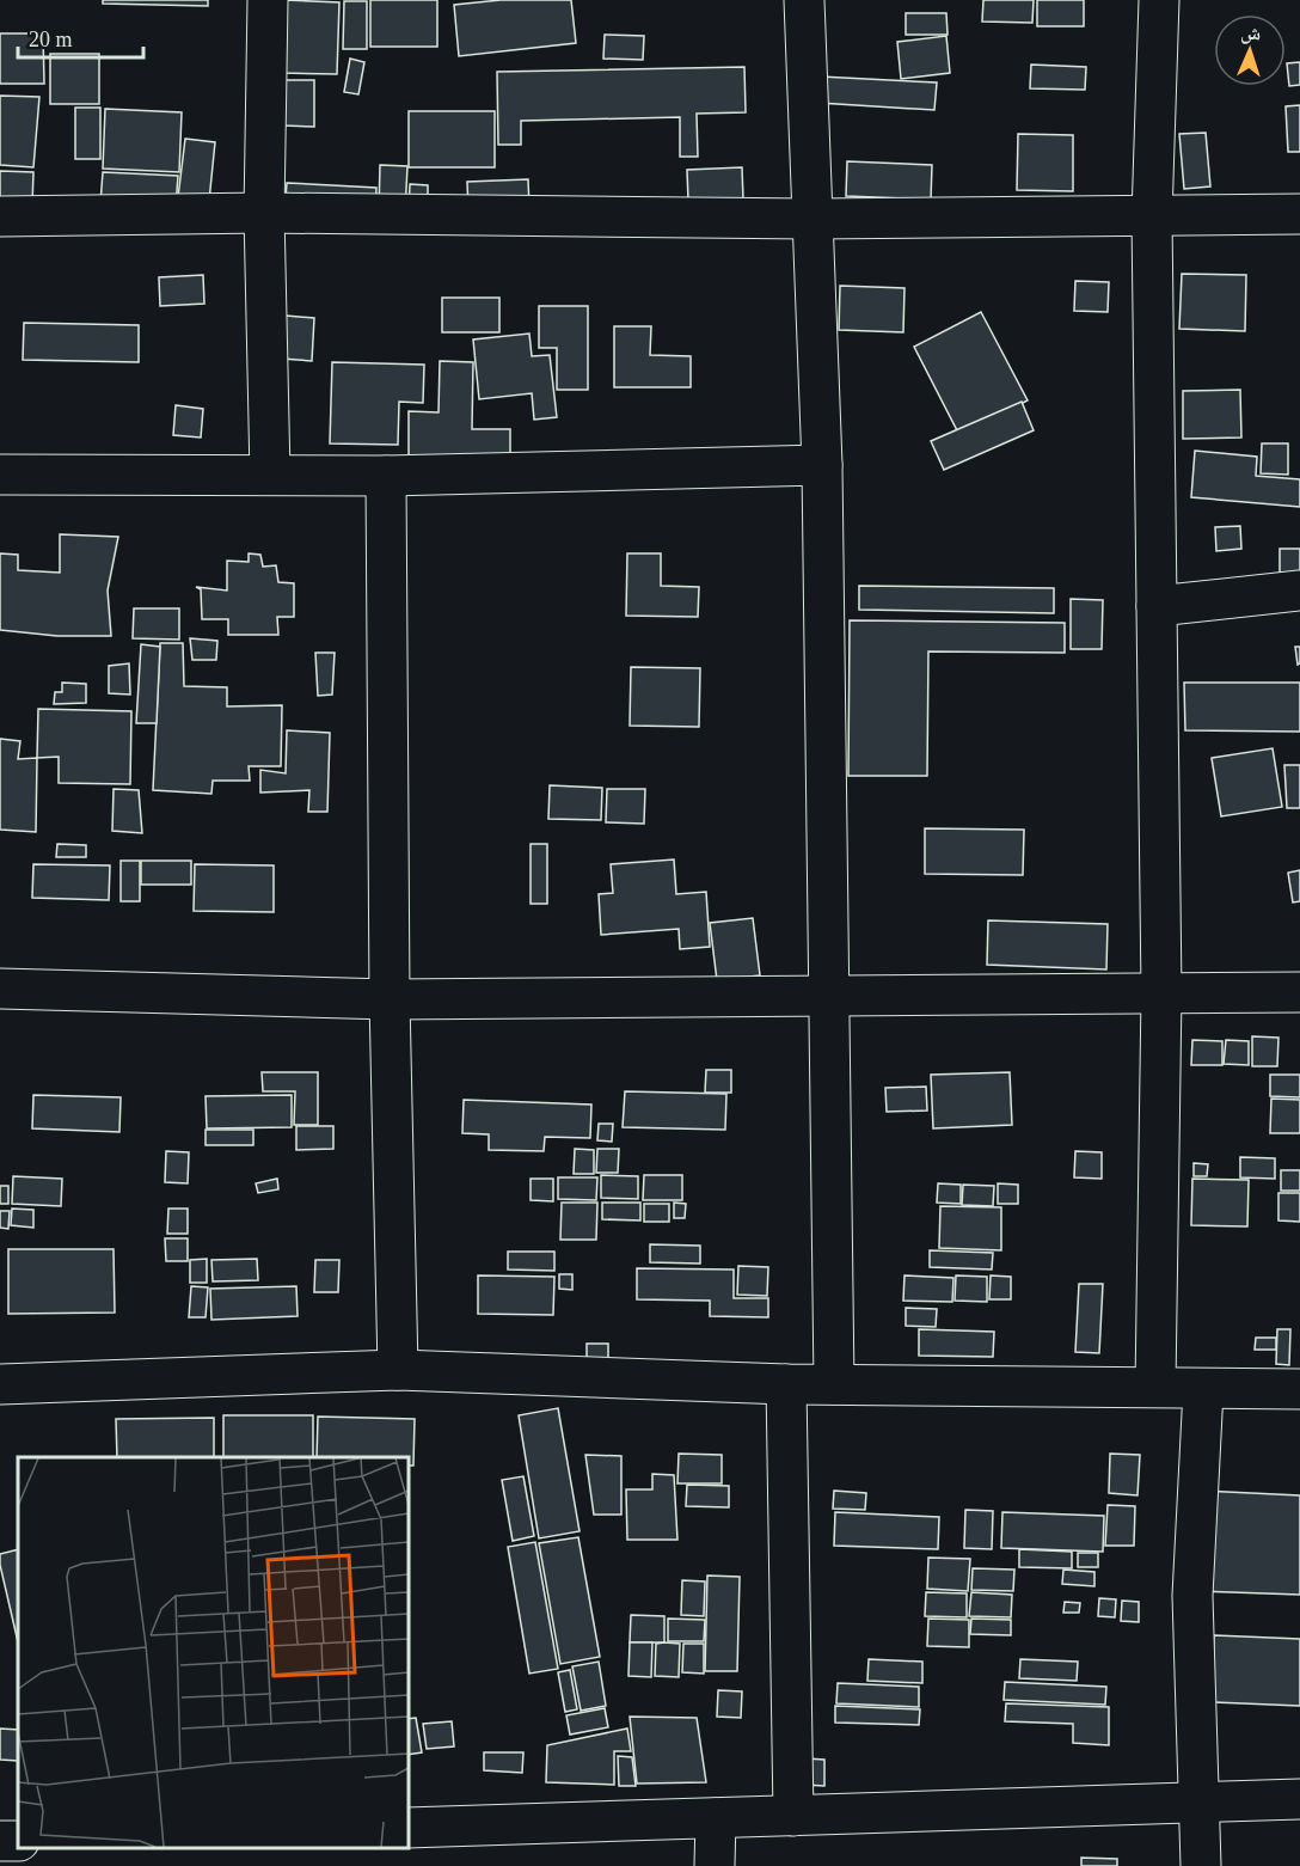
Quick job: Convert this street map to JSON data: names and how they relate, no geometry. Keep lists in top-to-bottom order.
{
  "scale_bar": "20 m",
  "north": "top"
}
